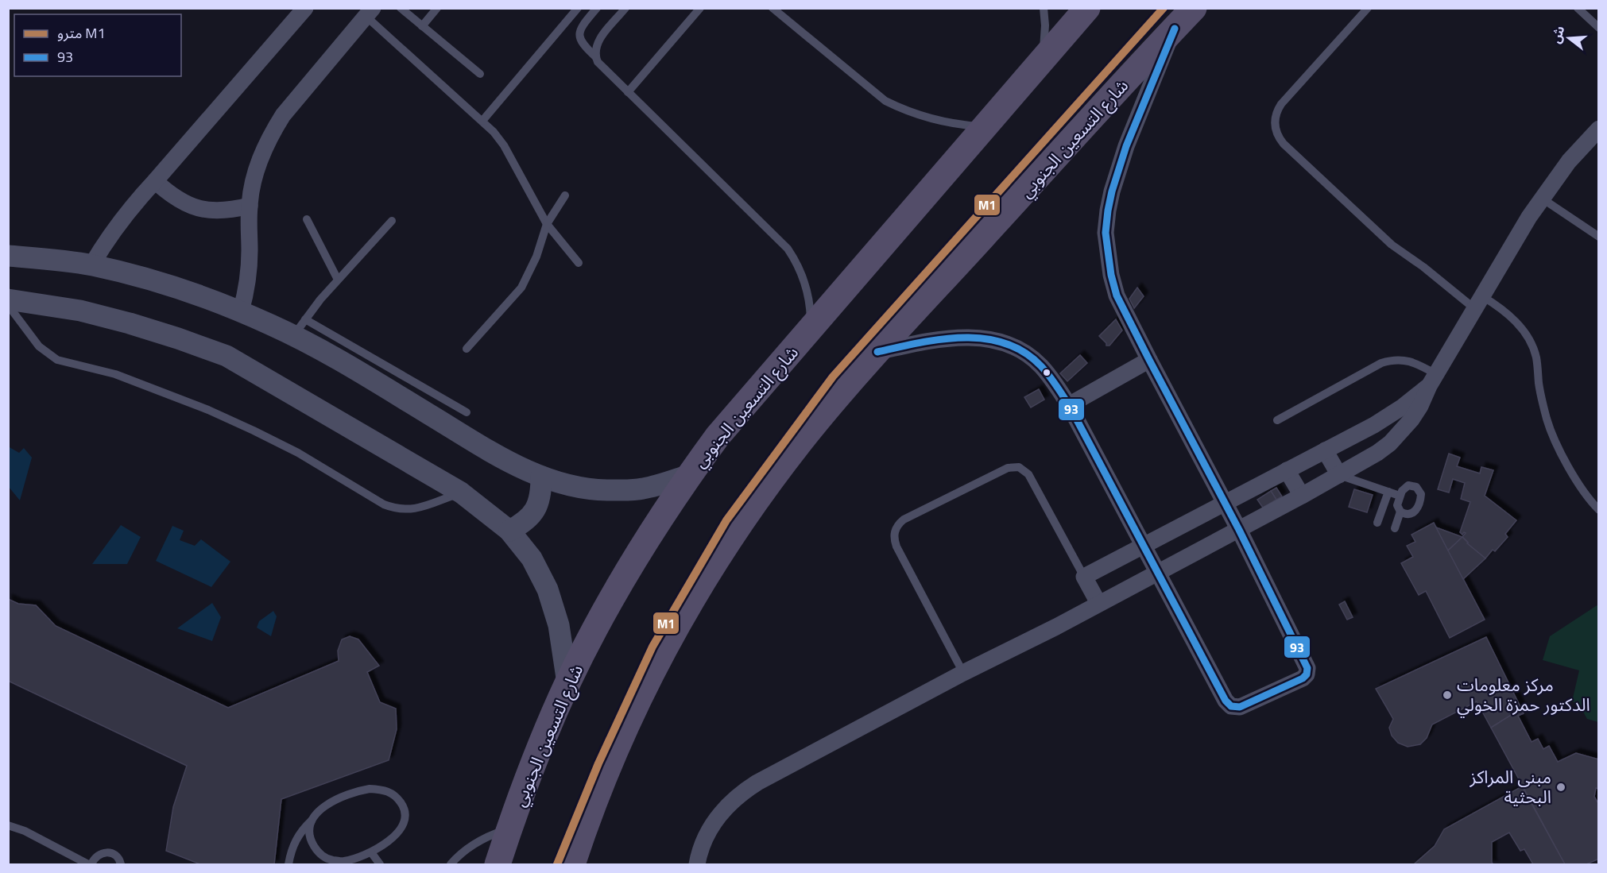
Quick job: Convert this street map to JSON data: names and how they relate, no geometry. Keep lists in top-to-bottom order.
{
  "streets": {
    "main road": ["شارع التسعين الجنوبي"]
  },
  "places": ["مركز معلومات الدكتور حمزة الخولي", "مبنى المراكز البحثية"],
  "lines": ["metro line M1", "transit line 93"],
  "legend": ["مترو M1", "93"],
  "north": "left"
}
